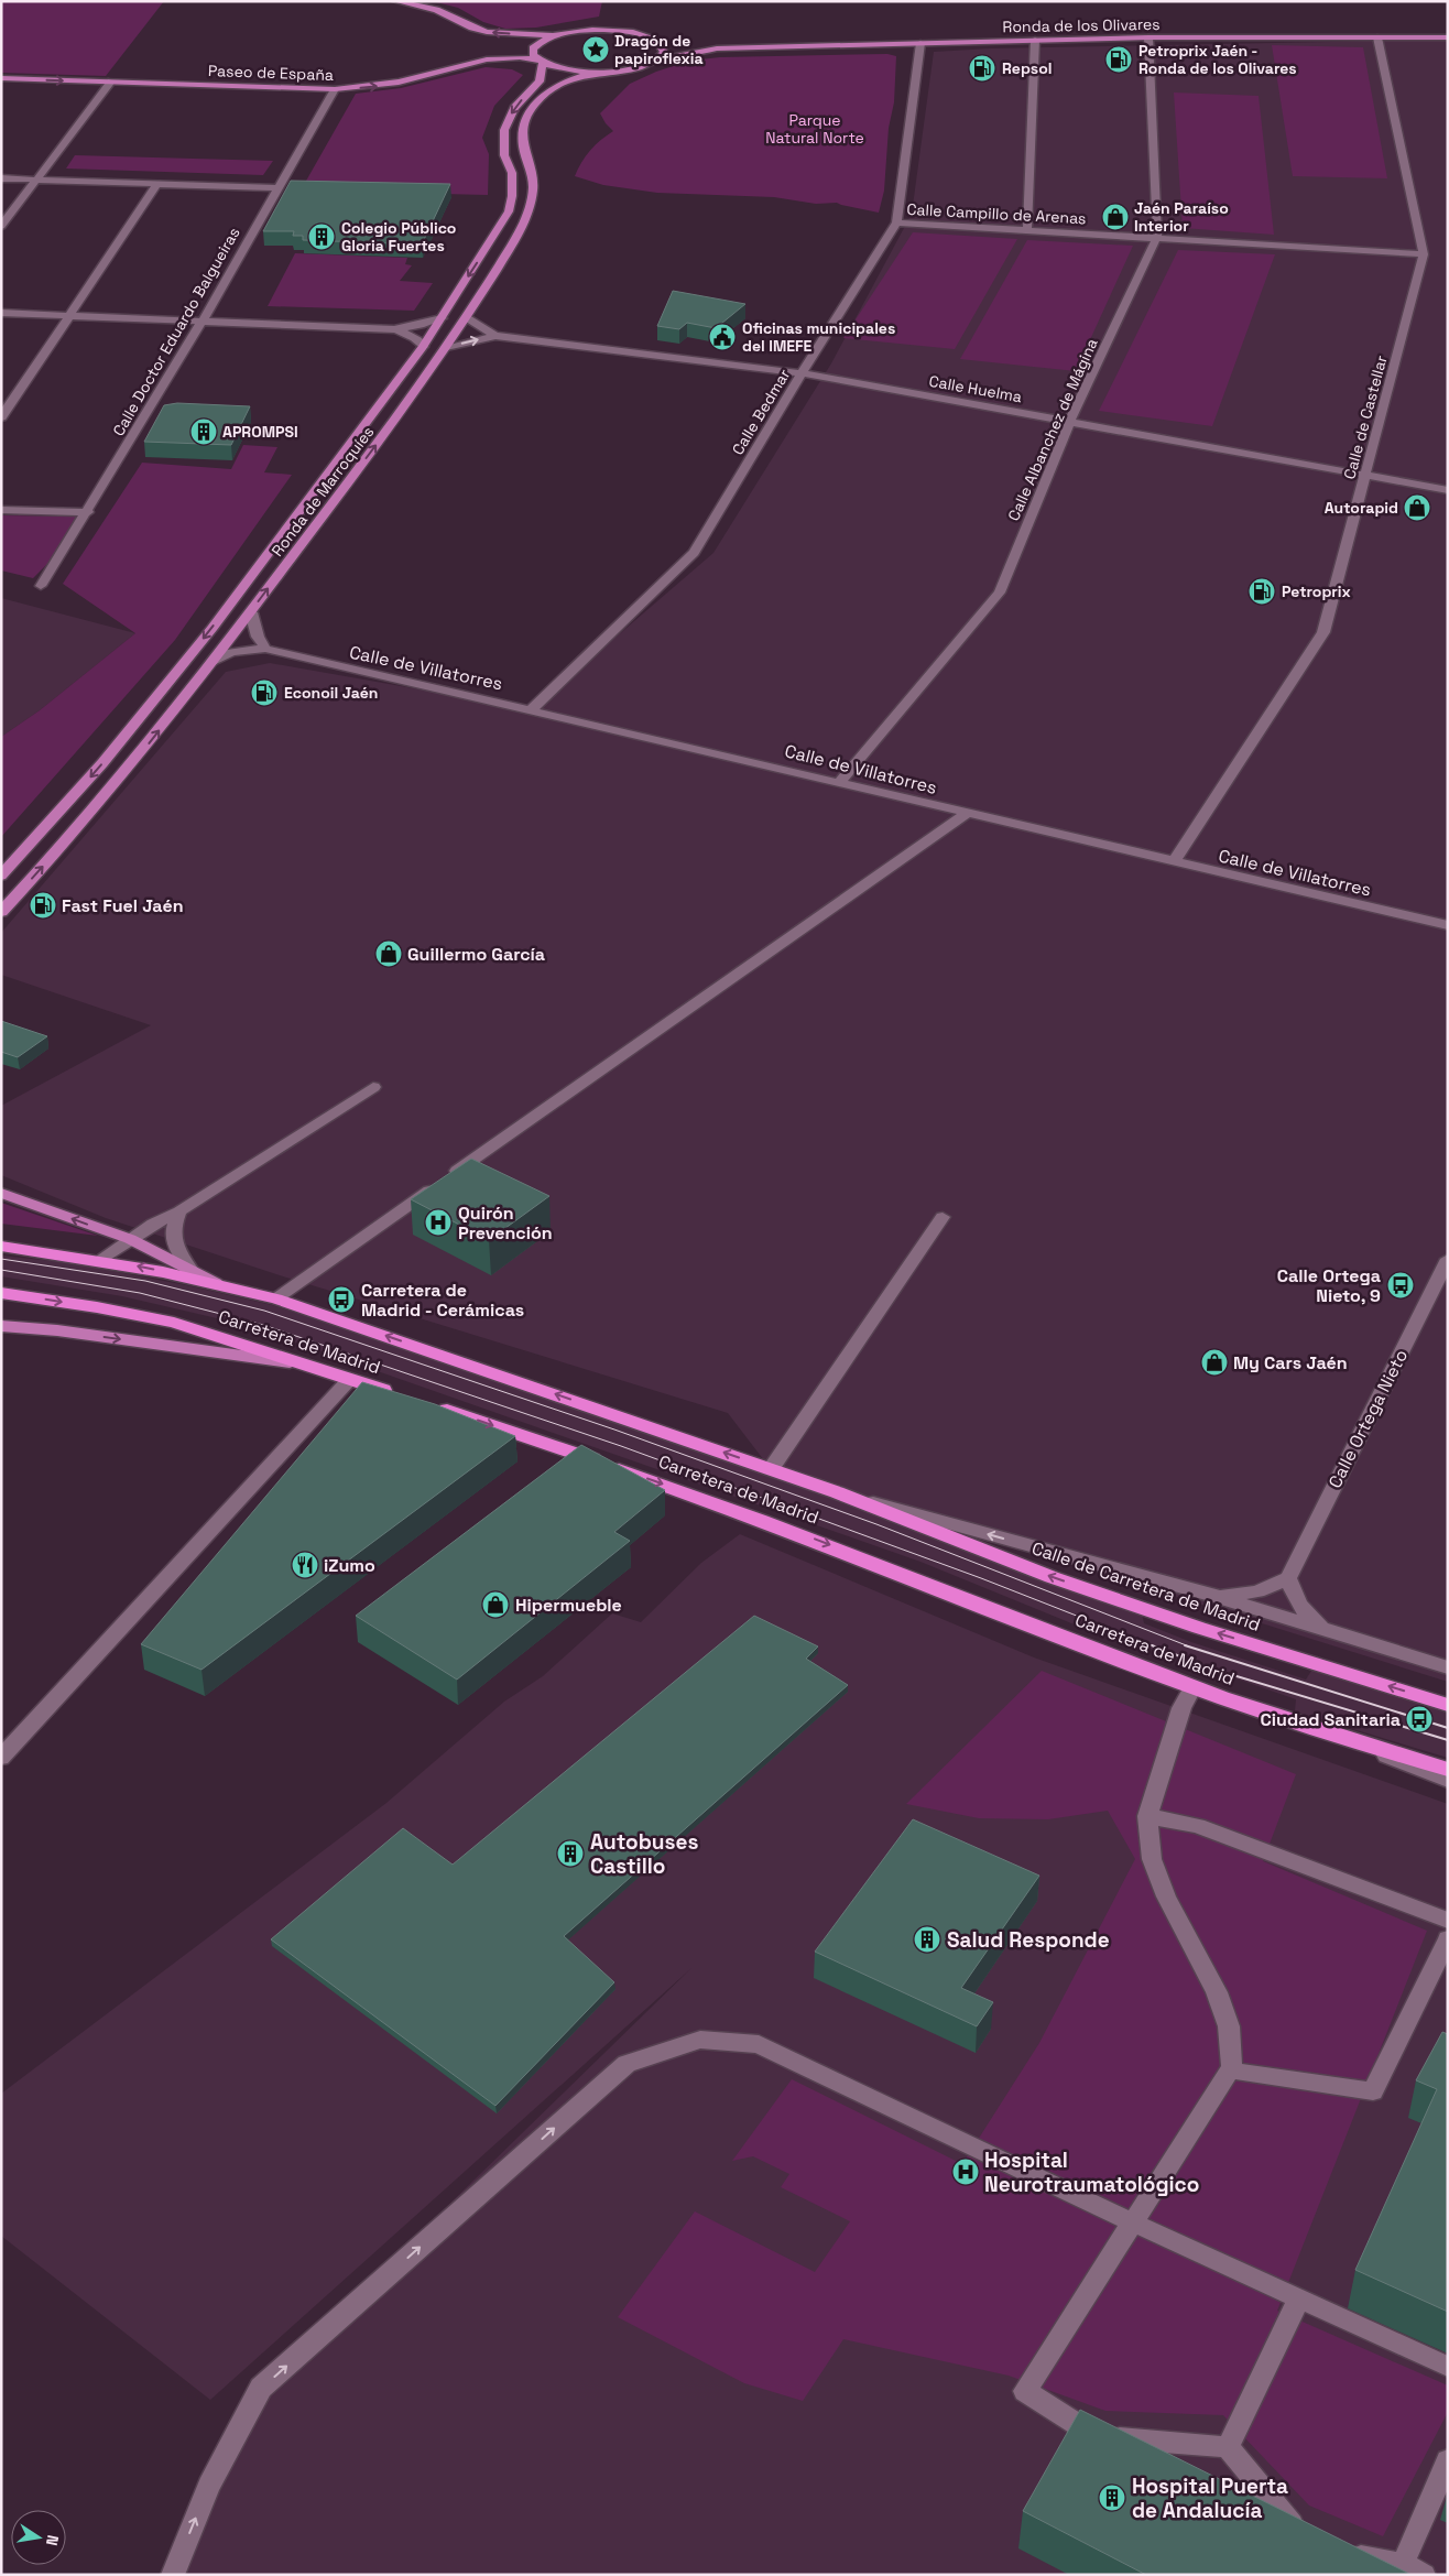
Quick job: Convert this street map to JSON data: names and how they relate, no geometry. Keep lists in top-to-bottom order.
{
  "streets": {
    "highway": ["Carretera de Madrid", "Calle de Carretera de Madrid"],
    "main road": ["Ronda de los Olivares", "Paseo de España", "Ronda de Marroquíes"],
    "street": [
      "Calle Campillo de Arenas",
      "Calle Doctor Eduardo Balgueiras",
      "Calle Huelma",
      "Calle Bedmar",
      "Calle de Castellar",
      "Calle Albanchez de Mágina",
      "Calle de Villatorres",
      "Calle Ortega Nieto"
    ]
  },
  "crossings": [
    ["Ronda de los Olivares", "Paseo de España"],
    ["Ronda de los Olivares", "Calle Bedmar"],
    ["Ronda de los Olivares", "Calle de Castellar"],
    ["Ronda de los Olivares", "Calle Albanchez de Mágina"],
    ["Ronda de los Olivares", "Ronda de Marroquíes"],
    ["Paseo de España", "Calle Doctor Eduardo Balgueiras"],
    ["Paseo de España", "Ronda de Marroquíes"],
    ["Calle Campillo de Arenas", "Calle Bedmar"],
    ["Calle Campillo de Arenas", "Calle de Castellar"],
    ["Calle Campillo de Arenas", "Calle Albanchez de Mágina"],
    ["Calle Huelma", "Calle Bedmar"],
    ["Calle Huelma", "Calle de Castellar"],
    ["Calle Huelma", "Calle Albanchez de Mágina"],
    ["Calle Bedmar", "Calle de Villatorres"],
    ["Calle de Castellar", "Calle de Villatorres"],
    ["Calle Albanchez de Mágina", "Calle de Villatorres"],
    ["Ronda de Marroquíes", "Calle de Villatorres"],
    ["Carretera de Madrid", "Calle de Carretera de Madrid"]
  ],
  "one_way": ["Calle de Carretera de Madrid"],
  "parks": ["Parque Natural Norte"],
  "places": {
    "place": ["Dragón de papiroflexia"],
    "fuel station": [
      "Petroprix Jaén - Ronda de los Olivares",
      "Repsol",
      "Petroprix",
      "Econoil Jaén",
      "Fast Fuel Jaén"
    ],
    "shop": [
      "Jaén Paraíso Interior",
      "Autorapid",
      "Guillermo García",
      "My Cars Jaén",
      "Hipermueble"
    ],
    "building": [
      "Colegio Público Gloria Fuertes",
      "APROMPSI",
      "Autobuses Castillo",
      "Salud Responde",
      "Hospital Puerta de Andalucía"
    ],
    "public building": ["Oficinas municipales del IMEFE"],
    "hospital": ["Quirón Prevención", "Hospital Neurotraumatológico"],
    "bus stop": ["Calle Ortega Nieto, 9", "Carretera de Madrid - Cerámicas", "Ciudad Sanitaria"],
    "restaurant": ["iZumo"]
  },
  "north": "right"
}
